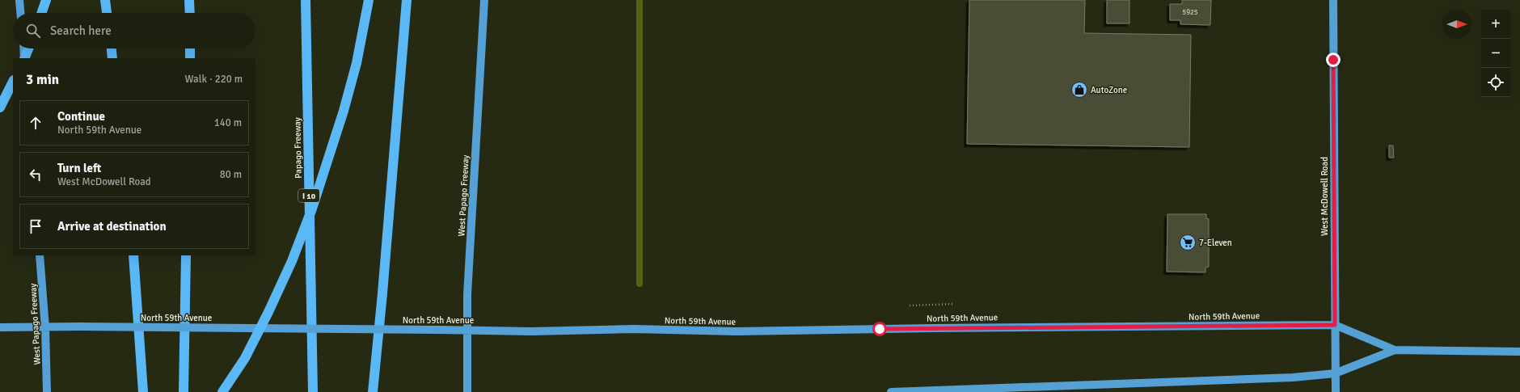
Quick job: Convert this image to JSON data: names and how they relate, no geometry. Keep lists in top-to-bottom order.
{
  "streets": {
    "highway": ["Papago Freeway", "I 10"],
    "main road": ["West Papago Freeway", "West McDowell Road", "North 59th Avenue"]
  },
  "crossings": [
    ["West Papago Freeway", "North 59th Avenue"],
    ["West McDowell Road", "North 59th Avenue"]
  ],
  "places": {
    "shop": ["AutoZone"],
    "supermarket": ["7-Eleven"]
  },
  "house_numbers": ["5925"],
  "north": "right",
  "page": {
    "map_buttons": ["+", "−"],
    "search": "Search here",
    "heading": ["3 min", "Walk · 220 m"],
    "list": [
      ["Continue", "North 59th Avenue", "140 m"],
      ["Turn left", "West McDowell Road", "80 m"],
      "Arrive at destination"
    ]
  }
}
